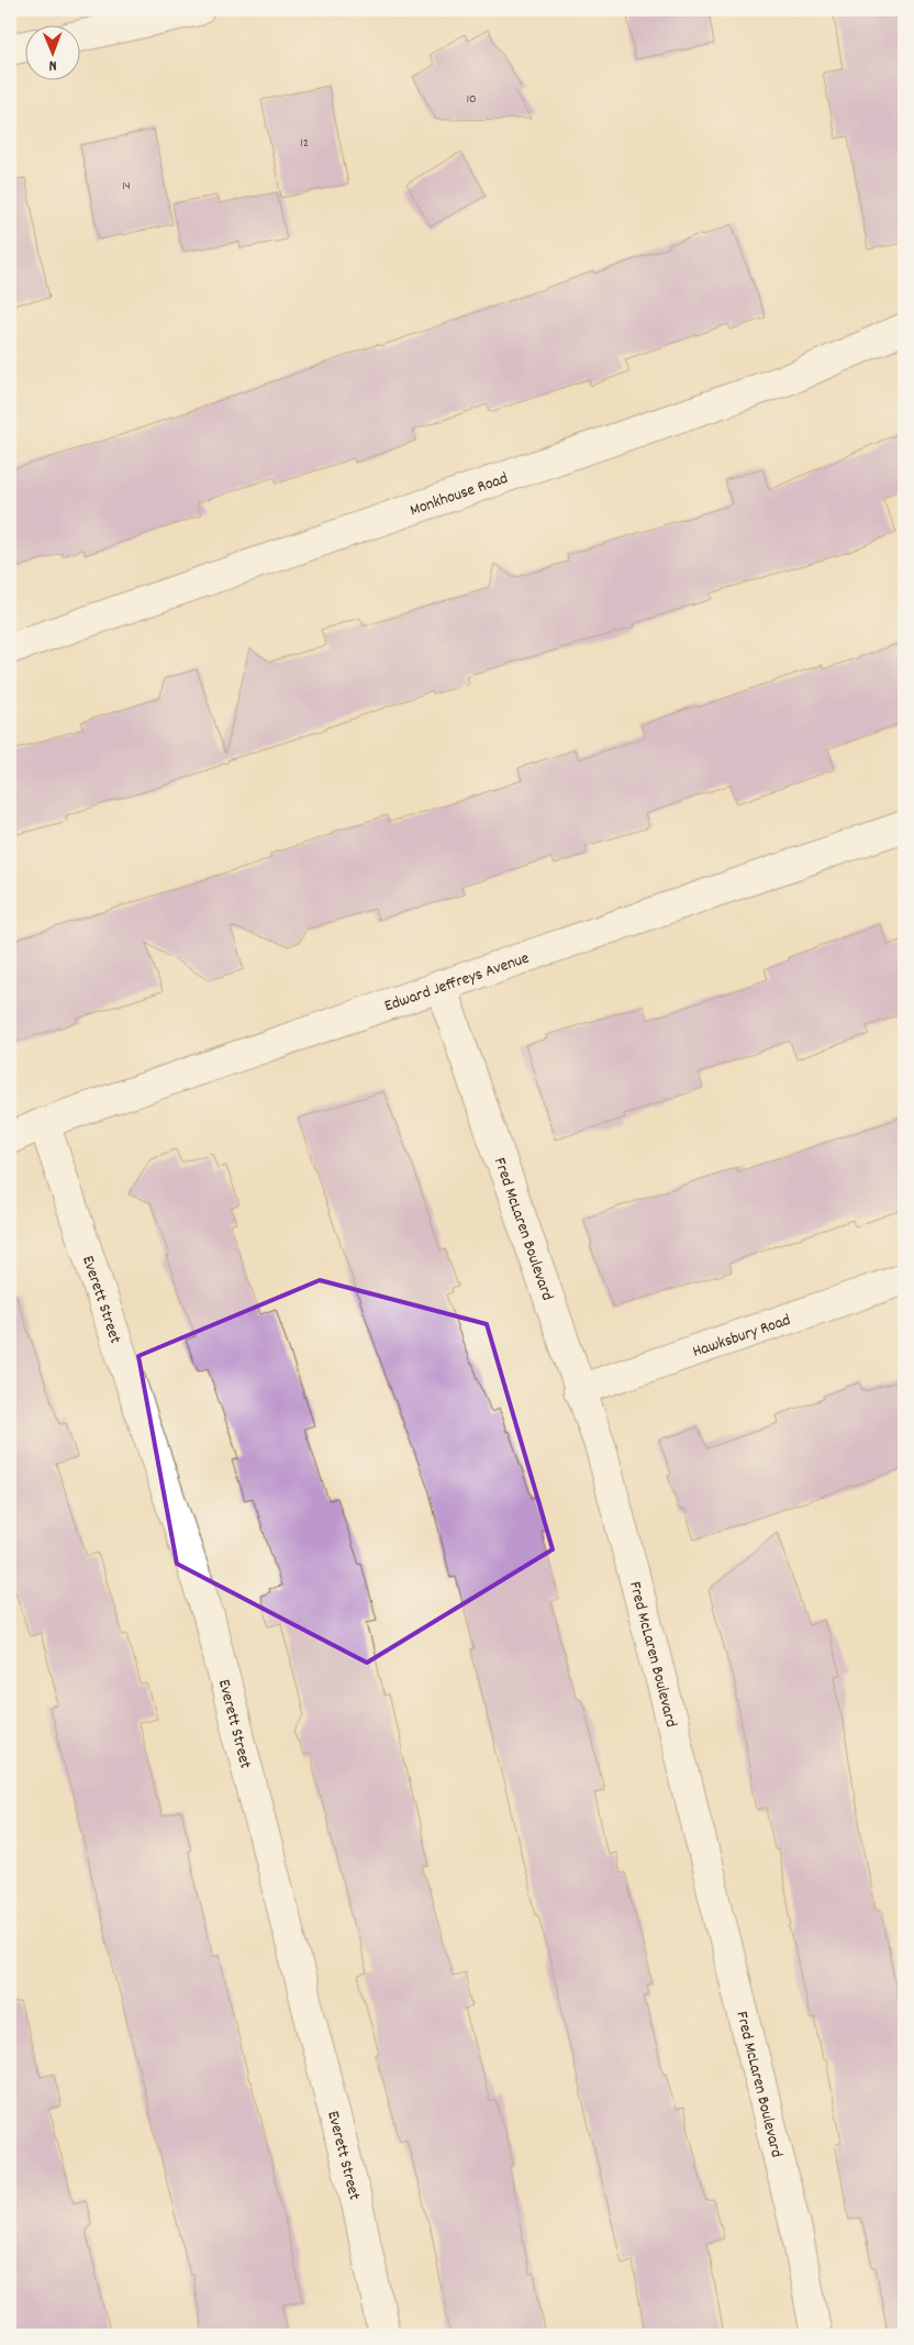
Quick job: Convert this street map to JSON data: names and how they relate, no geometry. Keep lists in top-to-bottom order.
{
  "streets": {
    "street": [
      "Monkhouse Road",
      "Edward Jeffreys Avenue",
      "Fred McLaren Boulevard",
      "Everett Street",
      "Hawksbury Road"
    ]
  },
  "crossings": [
    ["Edward Jeffreys Avenue", "Fred McLaren Boulevard"],
    ["Edward Jeffreys Avenue", "Everett Street"],
    ["Fred McLaren Boulevard", "Hawksbury Road"]
  ],
  "house_numbers": ["10", "12", "14"],
  "north": "bottom"
}
